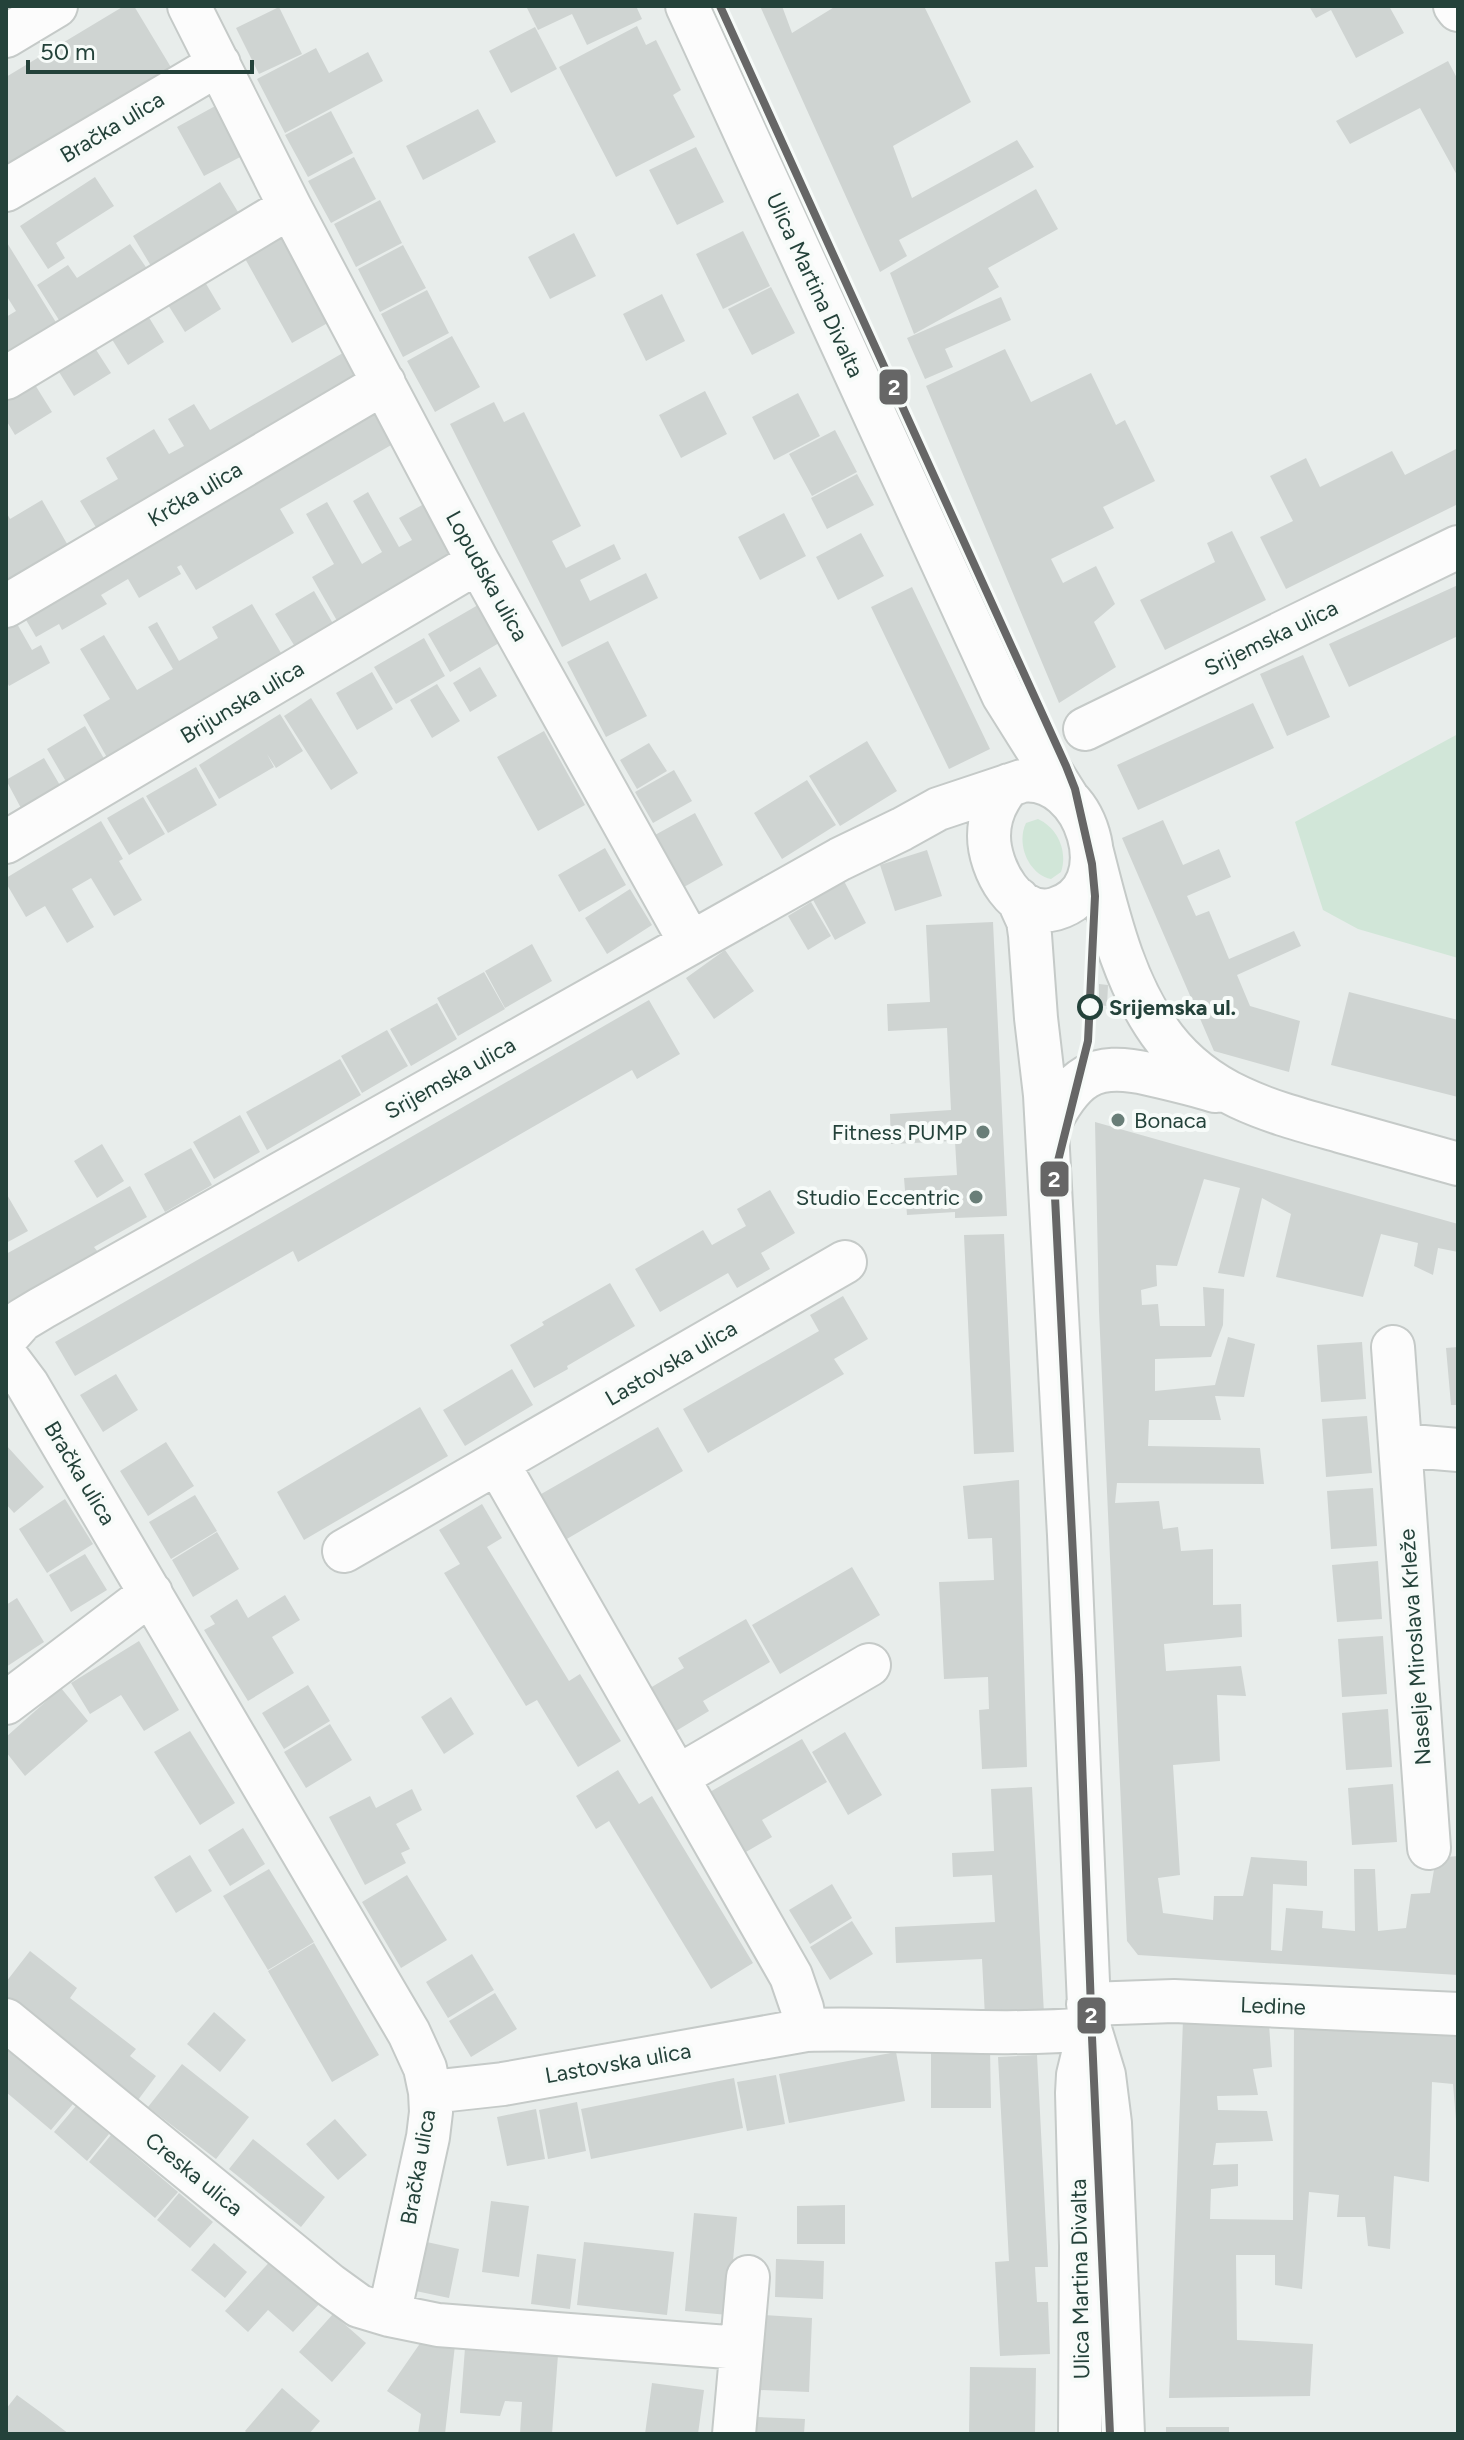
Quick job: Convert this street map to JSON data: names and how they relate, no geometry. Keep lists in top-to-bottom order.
{
  "streets": {
    "street": [
      "Bračka ulica",
      "Ulica Martina Divalta",
      "Krčka ulica",
      "Lopudska ulica",
      "Srijemska ulica",
      "Brijunska ulica",
      "Lastovska ulica",
      "Naselje Miroslava Krleže",
      "Ledine",
      "Creska ulica"
    ]
  },
  "crossings": [
    ["Bračka ulica", "Lopudska ulica"],
    ["Bračka ulica", "Srijemska ulica"],
    ["Bračka ulica", "Lastovska ulica"],
    ["Bračka ulica", "Creska ulica"],
    ["Ulica Martina Divalta", "Srijemska ulica"],
    ["Ulica Martina Divalta", "Lastovska ulica"],
    ["Ulica Martina Divalta", "Ledine"],
    ["Krčka ulica", "Lopudska ulica"],
    ["Lopudska ulica", "Srijemska ulica"],
    ["Lopudska ulica", "Brijunska ulica"],
    ["Lastovska ulica", "Ledine"]
  ],
  "places": [
    "Srijemska ul.",
    "Bonaca",
    "Fitness PUMP",
    "Studio Eccentric"
  ],
  "lines": ["transit line 2"],
  "scale_bar": "50 m"
}
